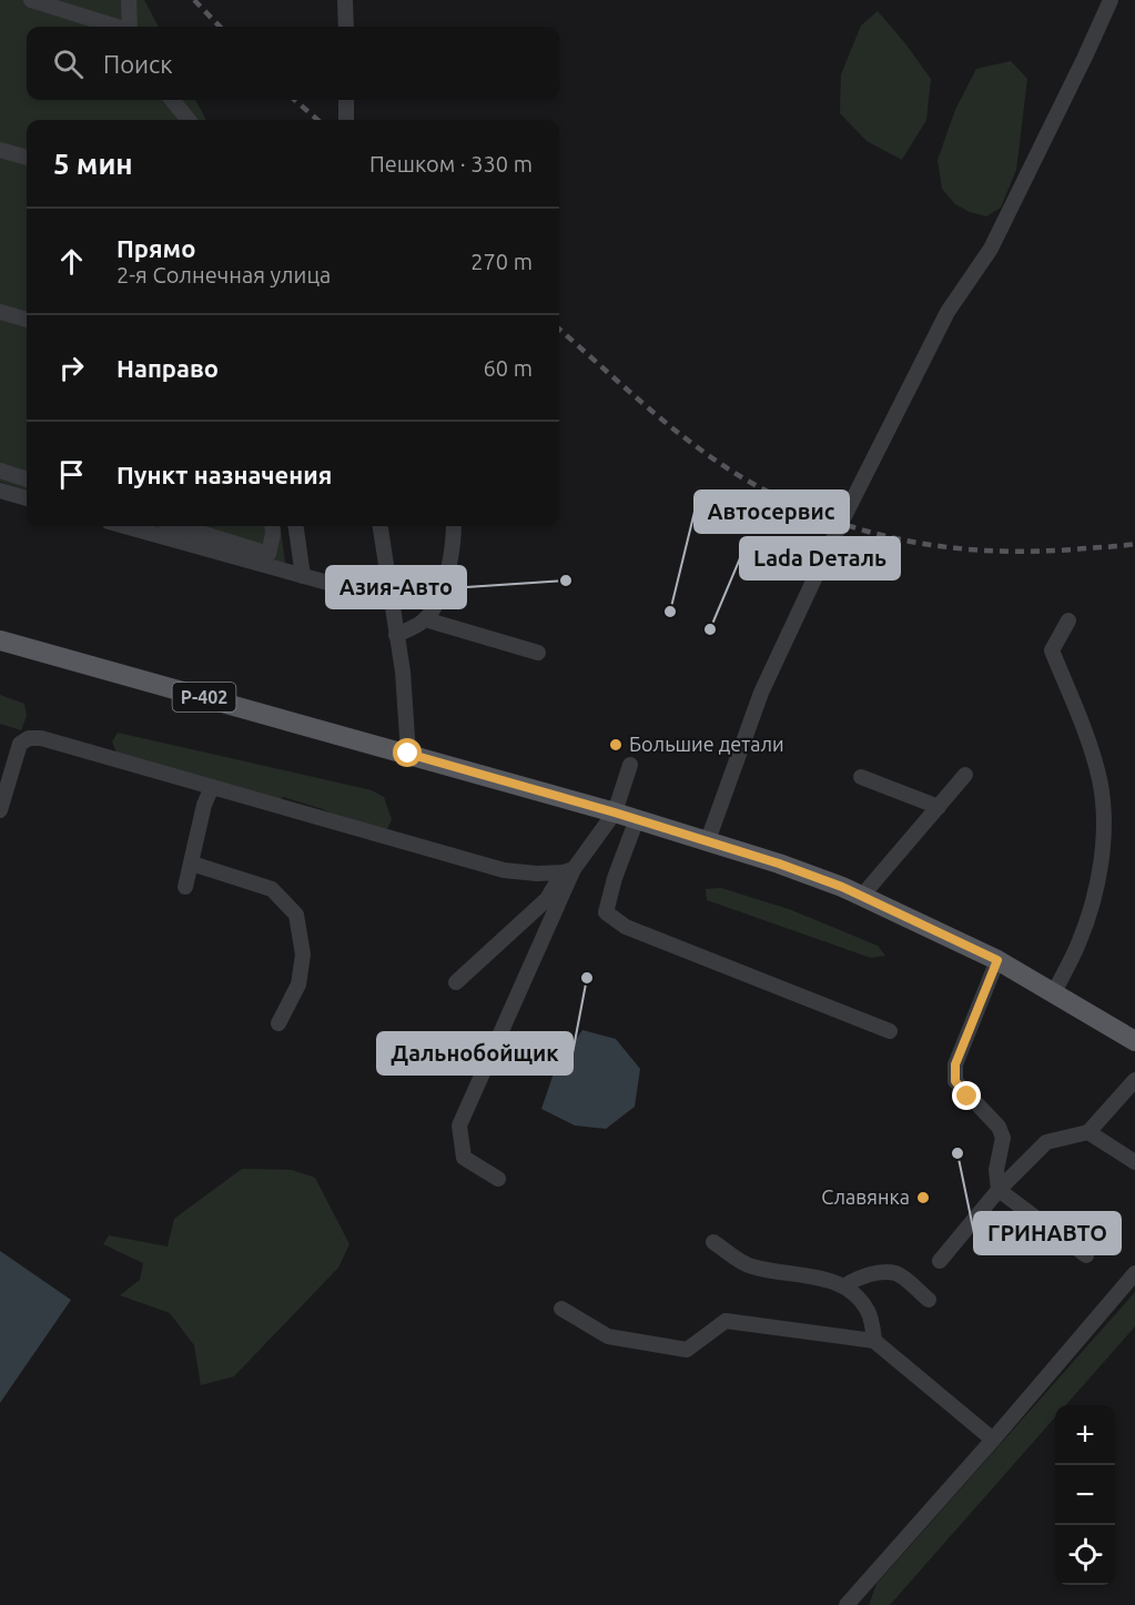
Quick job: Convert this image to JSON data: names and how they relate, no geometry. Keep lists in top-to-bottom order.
{
  "streets": {
    "main road": ["Р-402"]
  },
  "places": [
    "Азия-Авто",
    "Автосервис",
    "Lada Dеталь",
    "Большие детали",
    "Дальнобойщик",
    "ГРИНАВТО",
    "Славянка"
  ],
  "page": {
    "search": "Поиск",
    "heading": ["5 мин", "Пешком · 330 m"],
    "list": [
      ["Прямо", "2-я Солнечная улица", "270 m"],
      ["Направо", "60 m"],
      "Пункт назначения"
    ],
    "map_buttons": ["+", "−"]
  }
}
